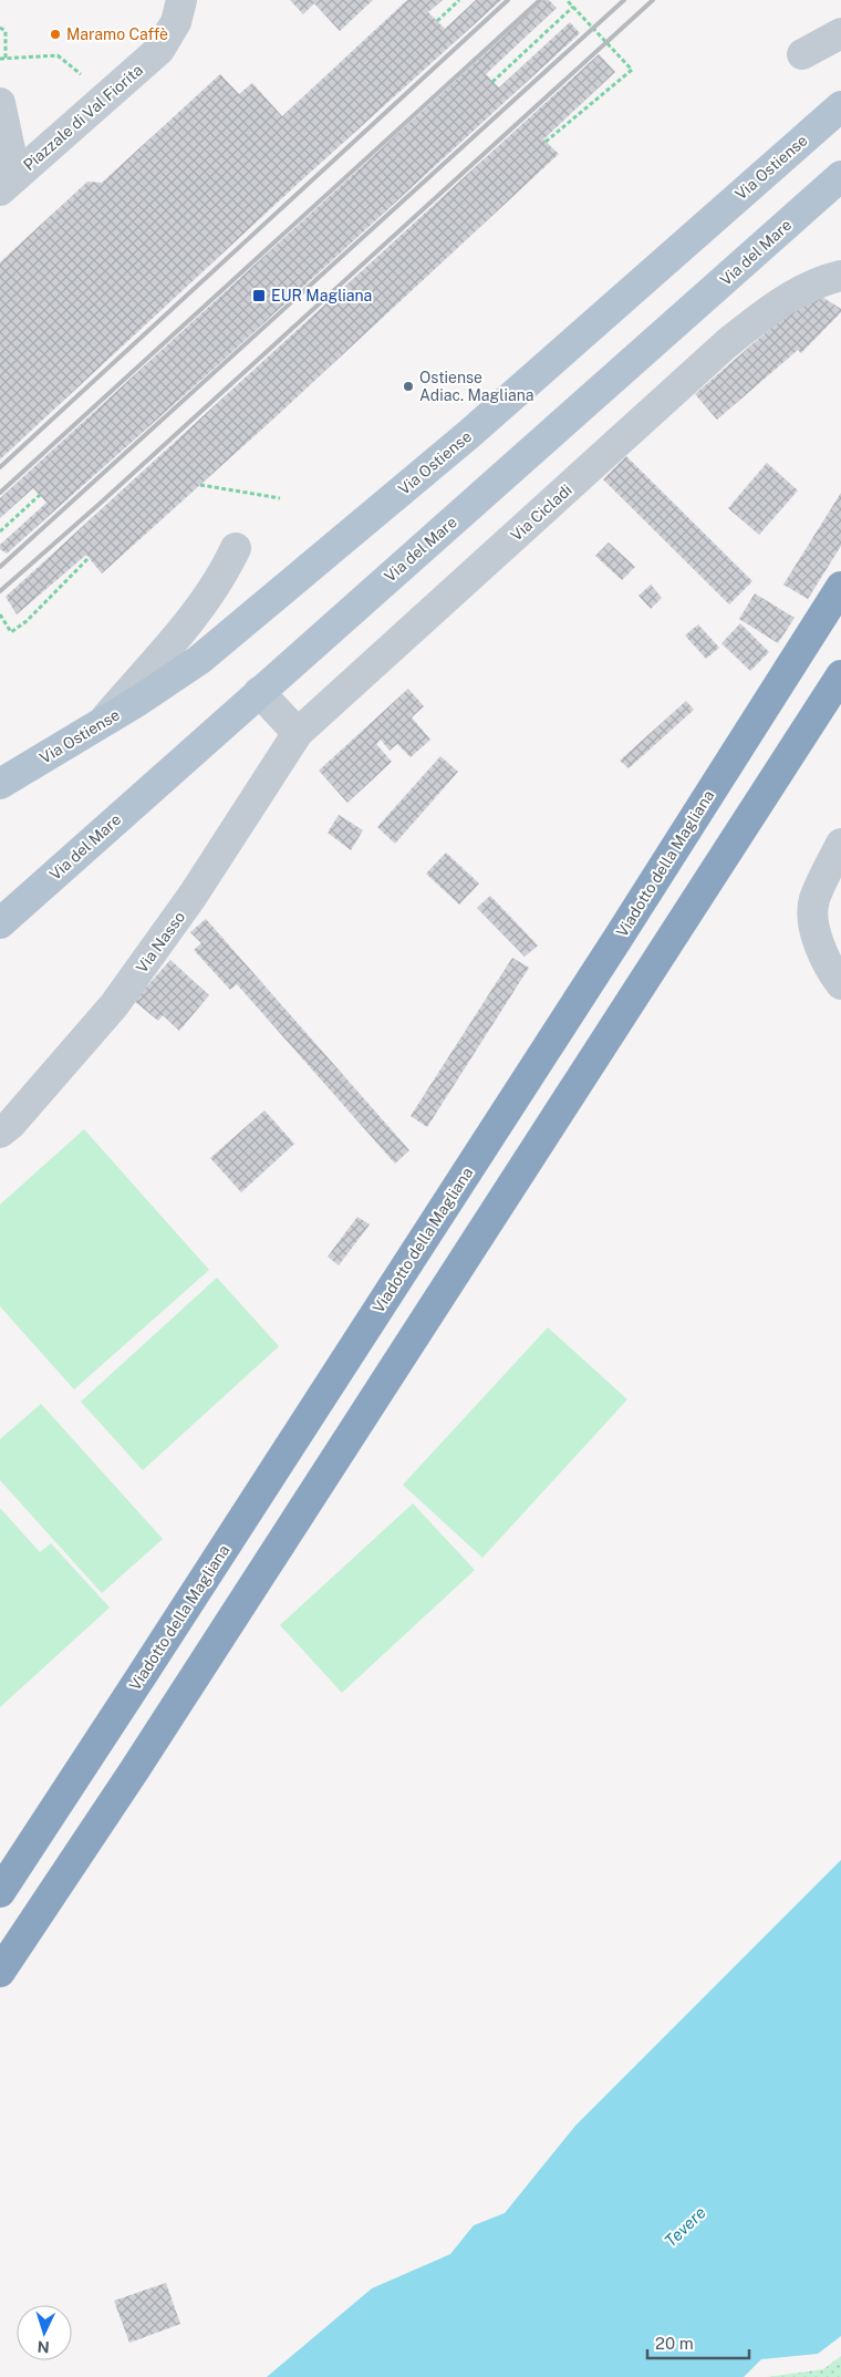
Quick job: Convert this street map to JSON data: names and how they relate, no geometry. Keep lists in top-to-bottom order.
{
  "streets": {
    "highway": ["Viadotto della Magliana"],
    "main road": ["Via Ostiense", "Via del Mare"],
    "street": ["Piazzale di Val Fiorita", "Via Cicladi", "Via Nasso"]
  },
  "crossings": [
    ["Via Cicladi", "Via Nasso"]
  ],
  "water": ["Tevere"],
  "places": {
    "other": ["Maramo Caffè", "Ostiense Adiac. Magliana"],
    "transit": ["EUR Magliana"]
  },
  "scale_bar": "20 m",
  "north": "bottom"
}
